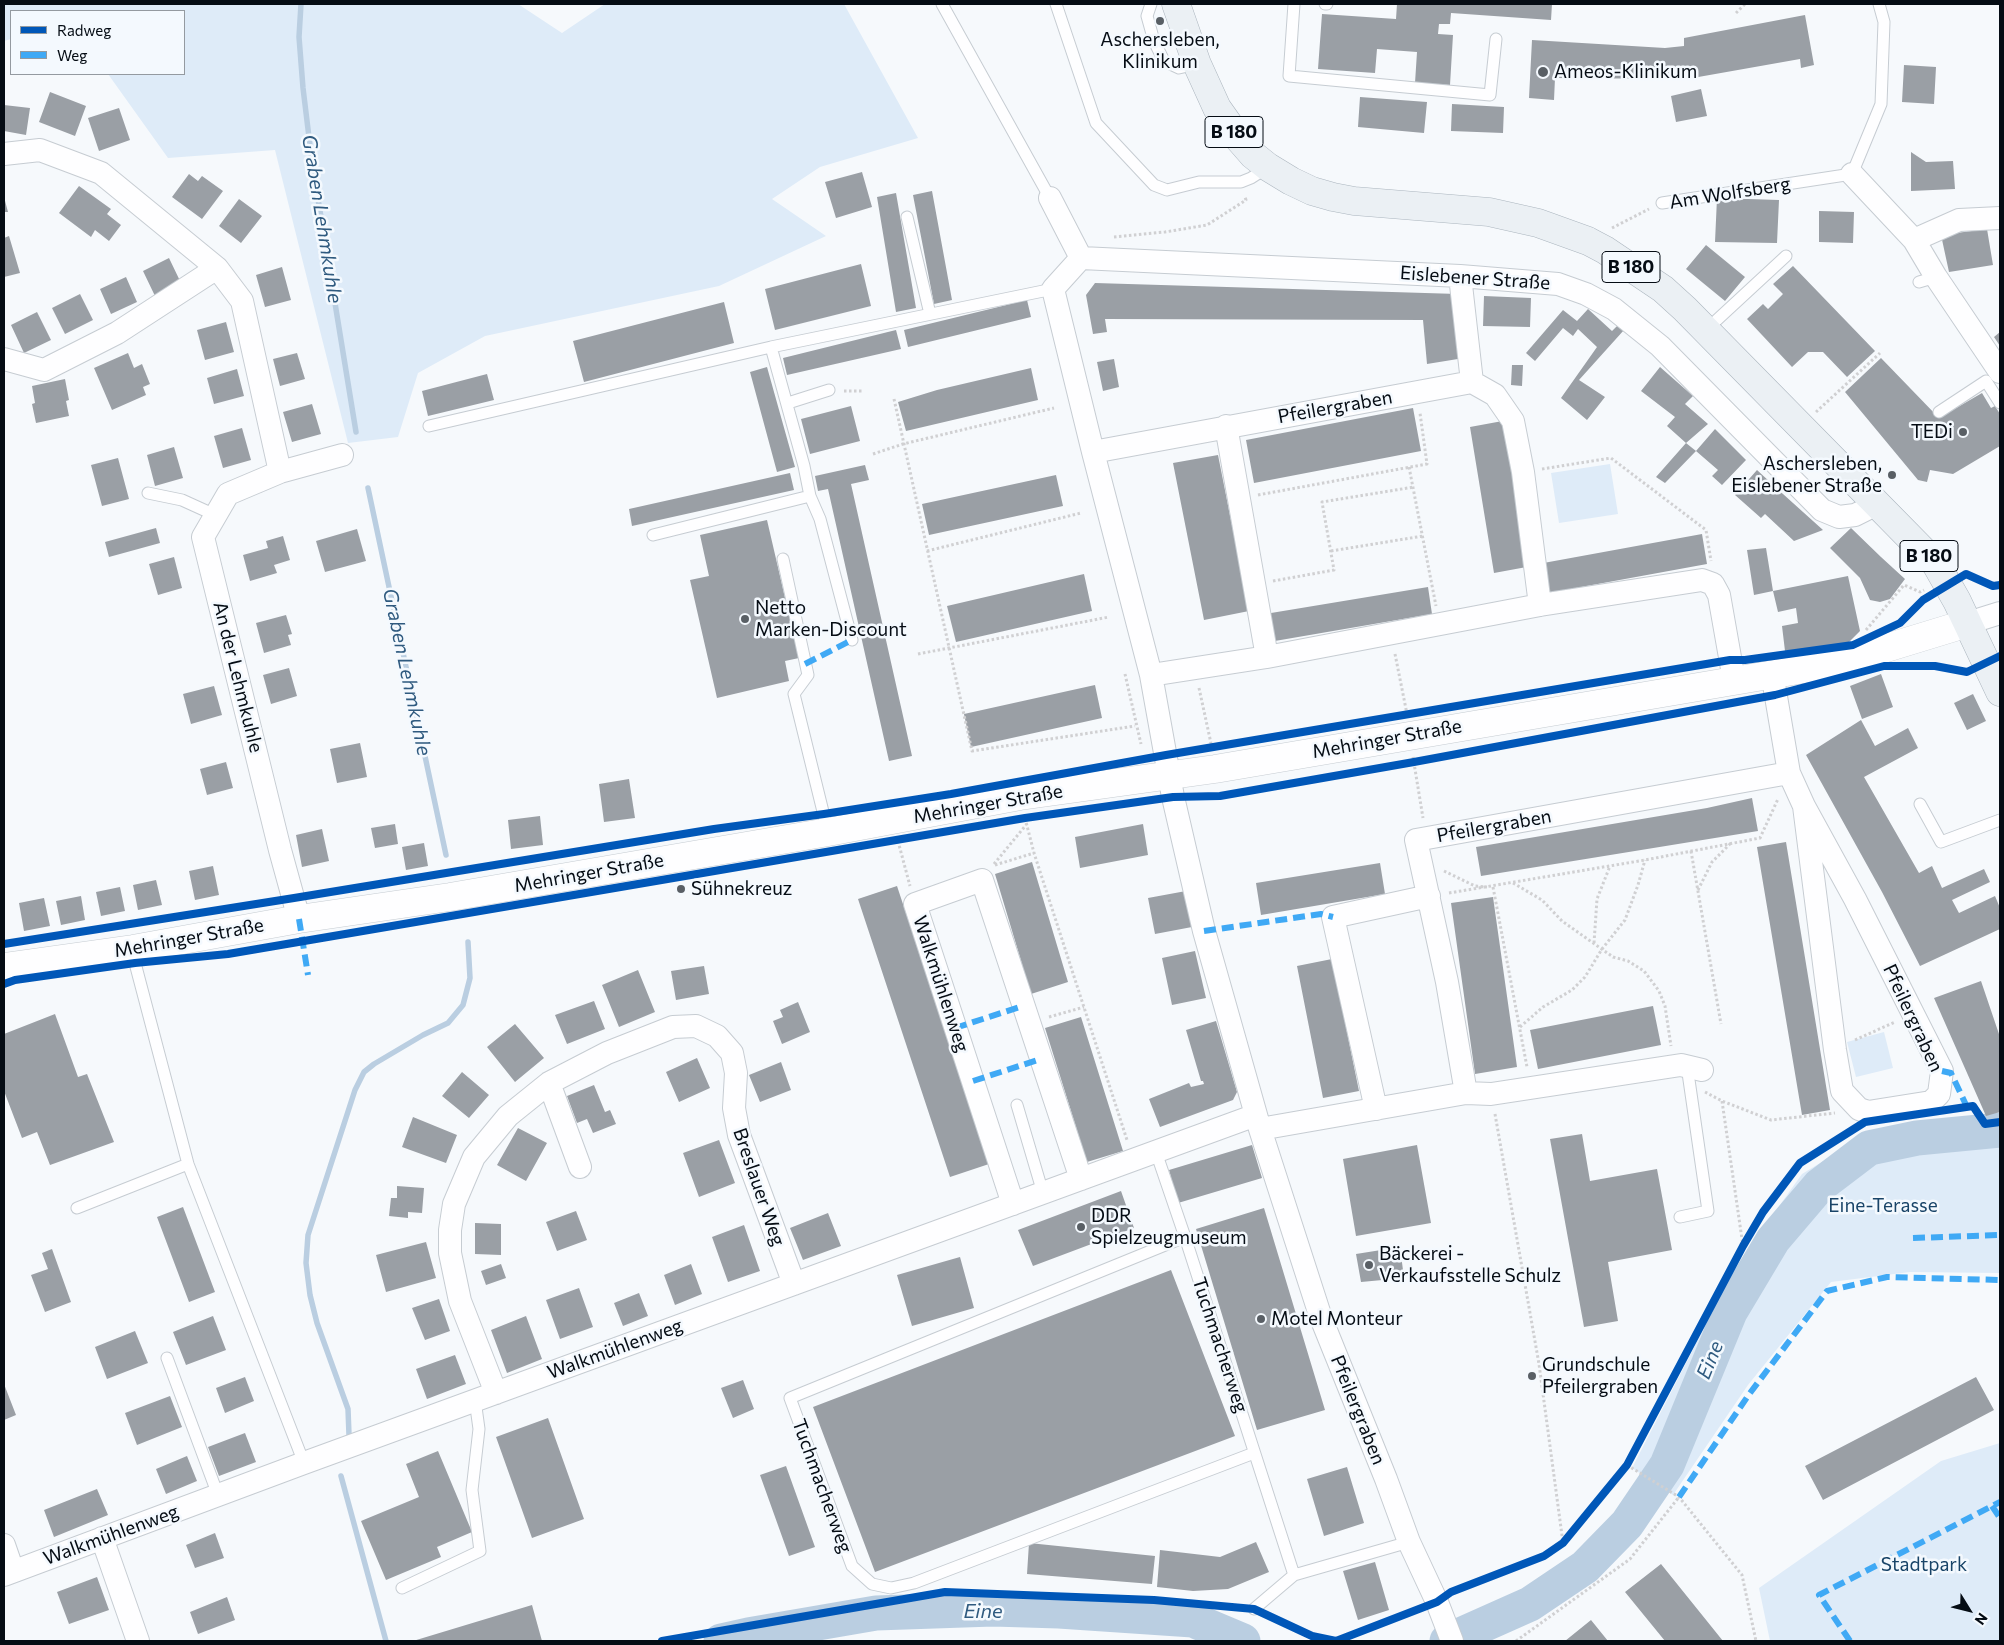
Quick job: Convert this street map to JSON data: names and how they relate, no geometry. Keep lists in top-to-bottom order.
{
  "streets": {
    "main road": ["B 180", "Mehringer Straße"],
    "street": [
      "Eislebener Straße",
      "Pfeilergraben",
      "An der Lehmkuhle",
      "Walkmühlenweg",
      "Breslauer Weg"
    ],
    "lane": ["Am Wolfsberg", "Tuchmacherweg"]
  },
  "crossings": [
    ["B 180", "Am Wolfsberg"],
    ["B 180", "Eislebener Straße"],
    ["B 180", "Mehringer Straße"],
    ["Pfeilergraben", "Mehringer Straße"],
    ["Pfeilergraben", "Walkmühlenweg"],
    ["An der Lehmkuhle", "Mehringer Straße"],
    ["Walkmühlenweg", "Breslauer Weg"],
    ["Walkmühlenweg", "Tuchmacherweg"]
  ],
  "water": ["Graben Lehmkuhle", "Eine"],
  "parks": ["Eine-Terasse", "Stadtpark"],
  "places": [
    "Aschersleben, Klinikum",
    "Ameos-Klinikum",
    "TEDi",
    "Aschersleben, Eislebener Straße",
    "Netto Marken-Discount",
    "Sühnekreuz",
    "DDR Spielzeugmuseum",
    "Bäckerei - Verkaufsstelle Schulz",
    "Motel Monteur",
    "Grundschule Pfeilergraben"
  ],
  "legend": ["Radweg", "Weg"],
  "north": "bottom right"
}
